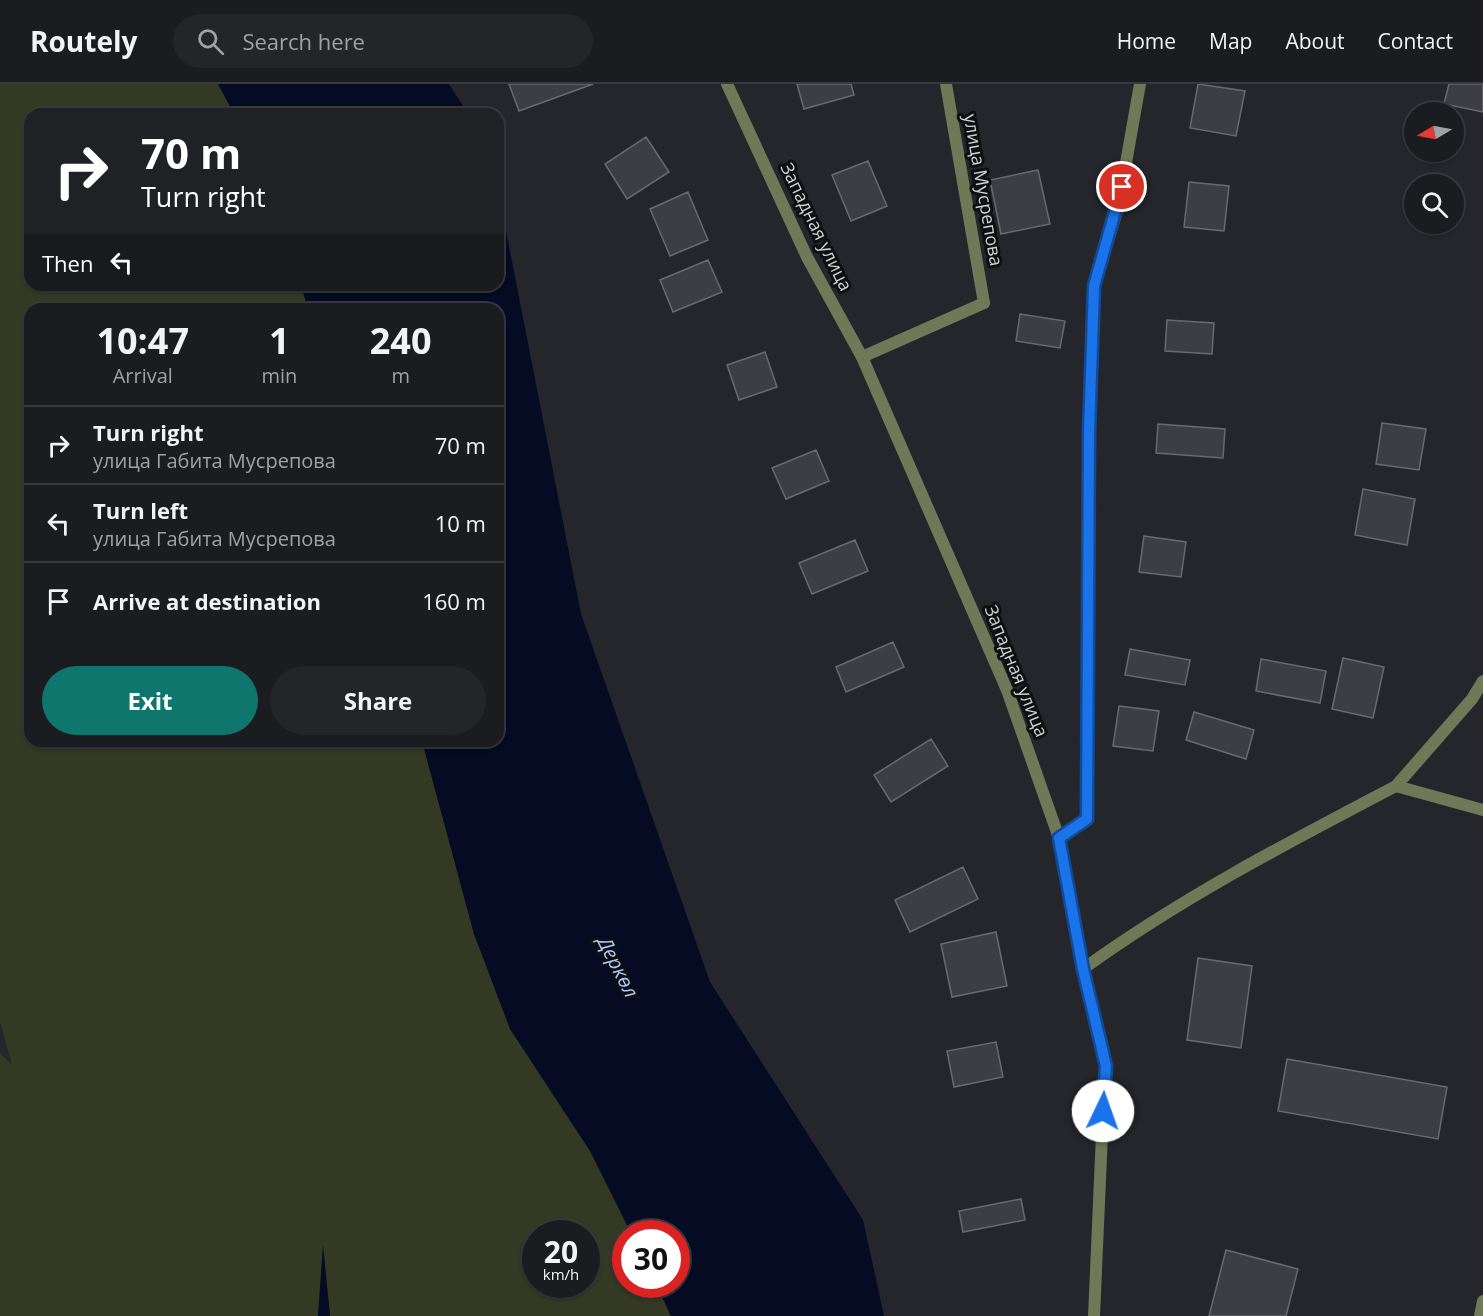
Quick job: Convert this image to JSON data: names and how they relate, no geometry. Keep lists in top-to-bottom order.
{
  "streets": {
    "street": ["улица Мусрепова", "Западная улица"]
  },
  "crossings": [
    ["улица Мусрепова", "Западная улица"]
  ],
  "water": ["Деркөл"],
  "north": "left",
  "page": {
    "header": "Routely",
    "search": "Search here",
    "nav": [
      "Home",
      "Map",
      "About",
      "Contact"
    ],
    "turn": ["70 m", "Turn right"],
    "then": "Then",
    "eta": [
      "10:47",
      "Arrival",
      "1",
      "min",
      "240",
      "m"
    ],
    "list": [
      {
        "name": "Turn right",
        "note": "улица Габита Мусрепова",
        "value": "70 m"
      },
      {
        "name": "Turn left",
        "note": "улица Габита Мусрепова",
        "value": "10 m"
      },
      {
        "name": "Arrive at destination",
        "value": "160 m"
      }
    ],
    "buttons": ["Exit", "Share"],
    "speed": "20 km/h",
    "limit": "30"
  }
}
